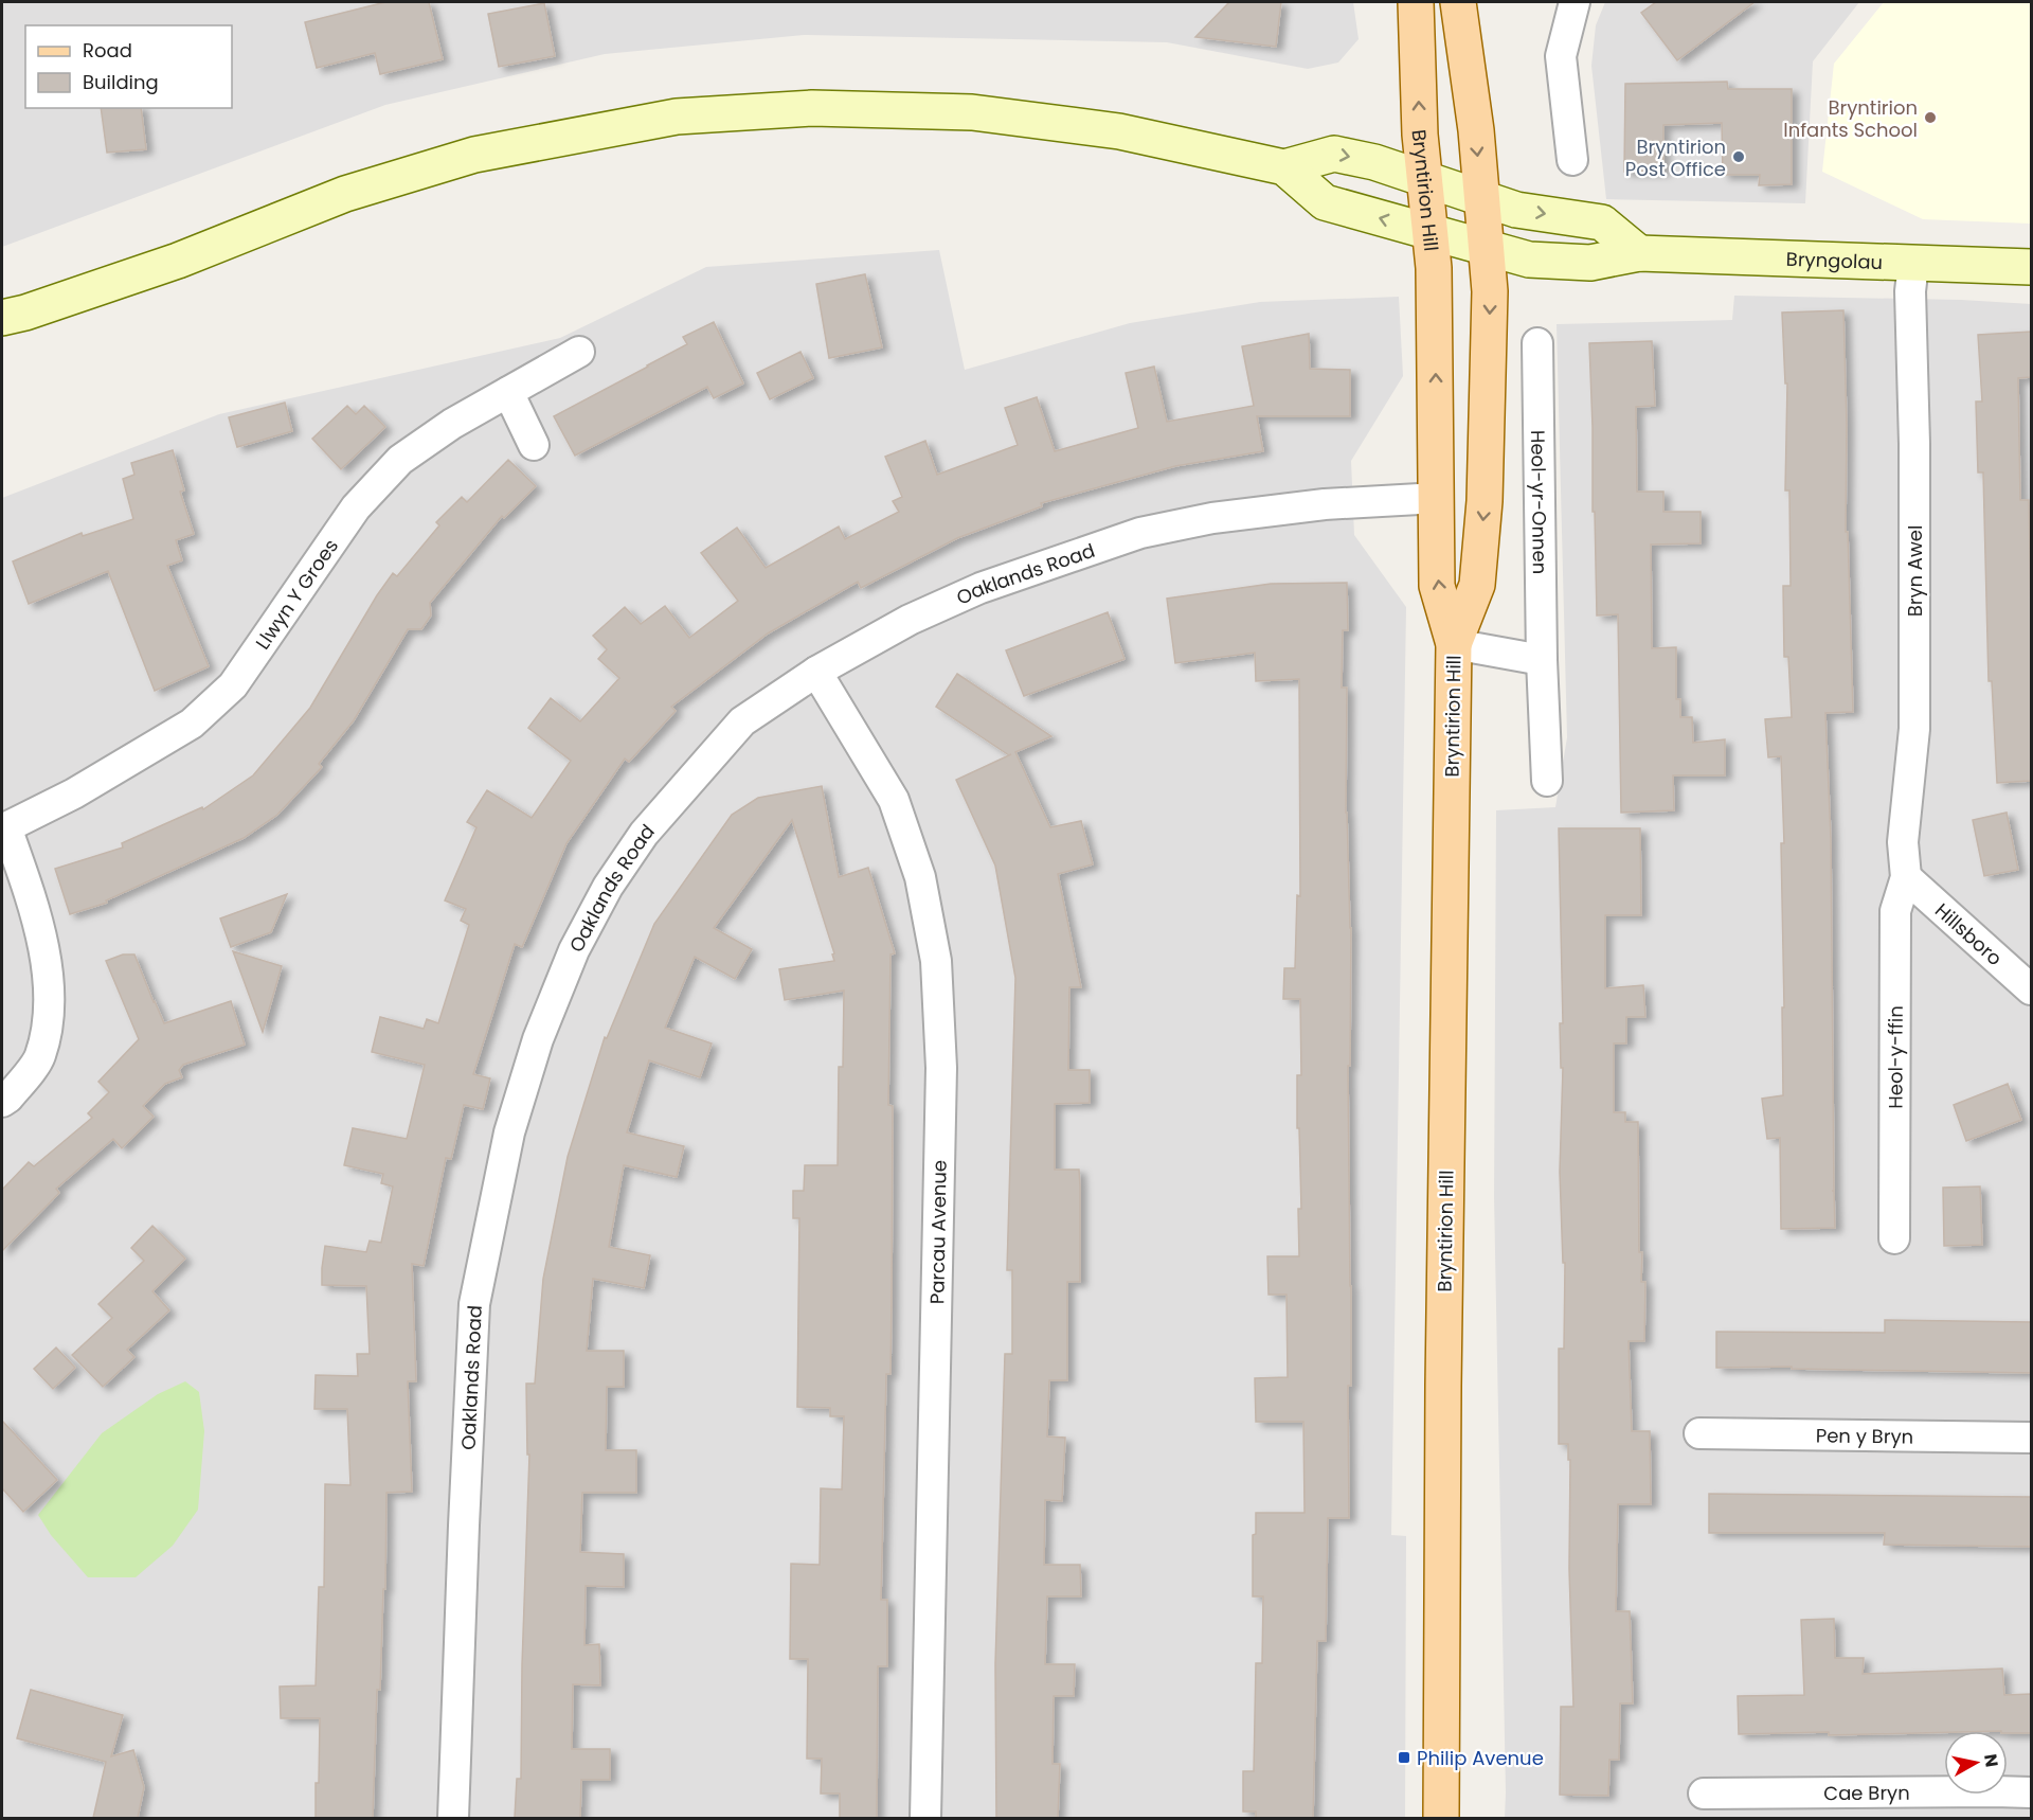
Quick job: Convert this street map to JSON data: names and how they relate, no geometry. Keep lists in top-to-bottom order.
{
  "streets": {
    "main road": ["Bryntirion Hill", "Bryngolau"],
    "street": [
      "Heol-yr-Onnen",
      "Bryn Awel",
      "Oaklands Road",
      "Llwyn Y Groes",
      "Hillsboro",
      "Heol-y-ffin",
      "Parcau Avenue",
      "Pen y Bryn",
      "Cae Bryn"
    ]
  },
  "crossings": [
    ["Bryntirion Hill", "Bryngolau"],
    ["Bryntirion Hill", "Oaklands Road"],
    ["Bryngolau", "Bryn Awel"],
    ["Bryn Awel", "Hillsboro"],
    ["Bryn Awel", "Heol-y-ffin"],
    ["Oaklands Road", "Parcau Avenue"],
    ["Hillsboro", "Heol-y-ffin"]
  ],
  "places": {
    "other": ["Bryntirion Infants School", "Bryntirion Post Office"],
    "transit": ["Philip Avenue"]
  },
  "legend": ["Road", "Building"],
  "north": "right"
}
